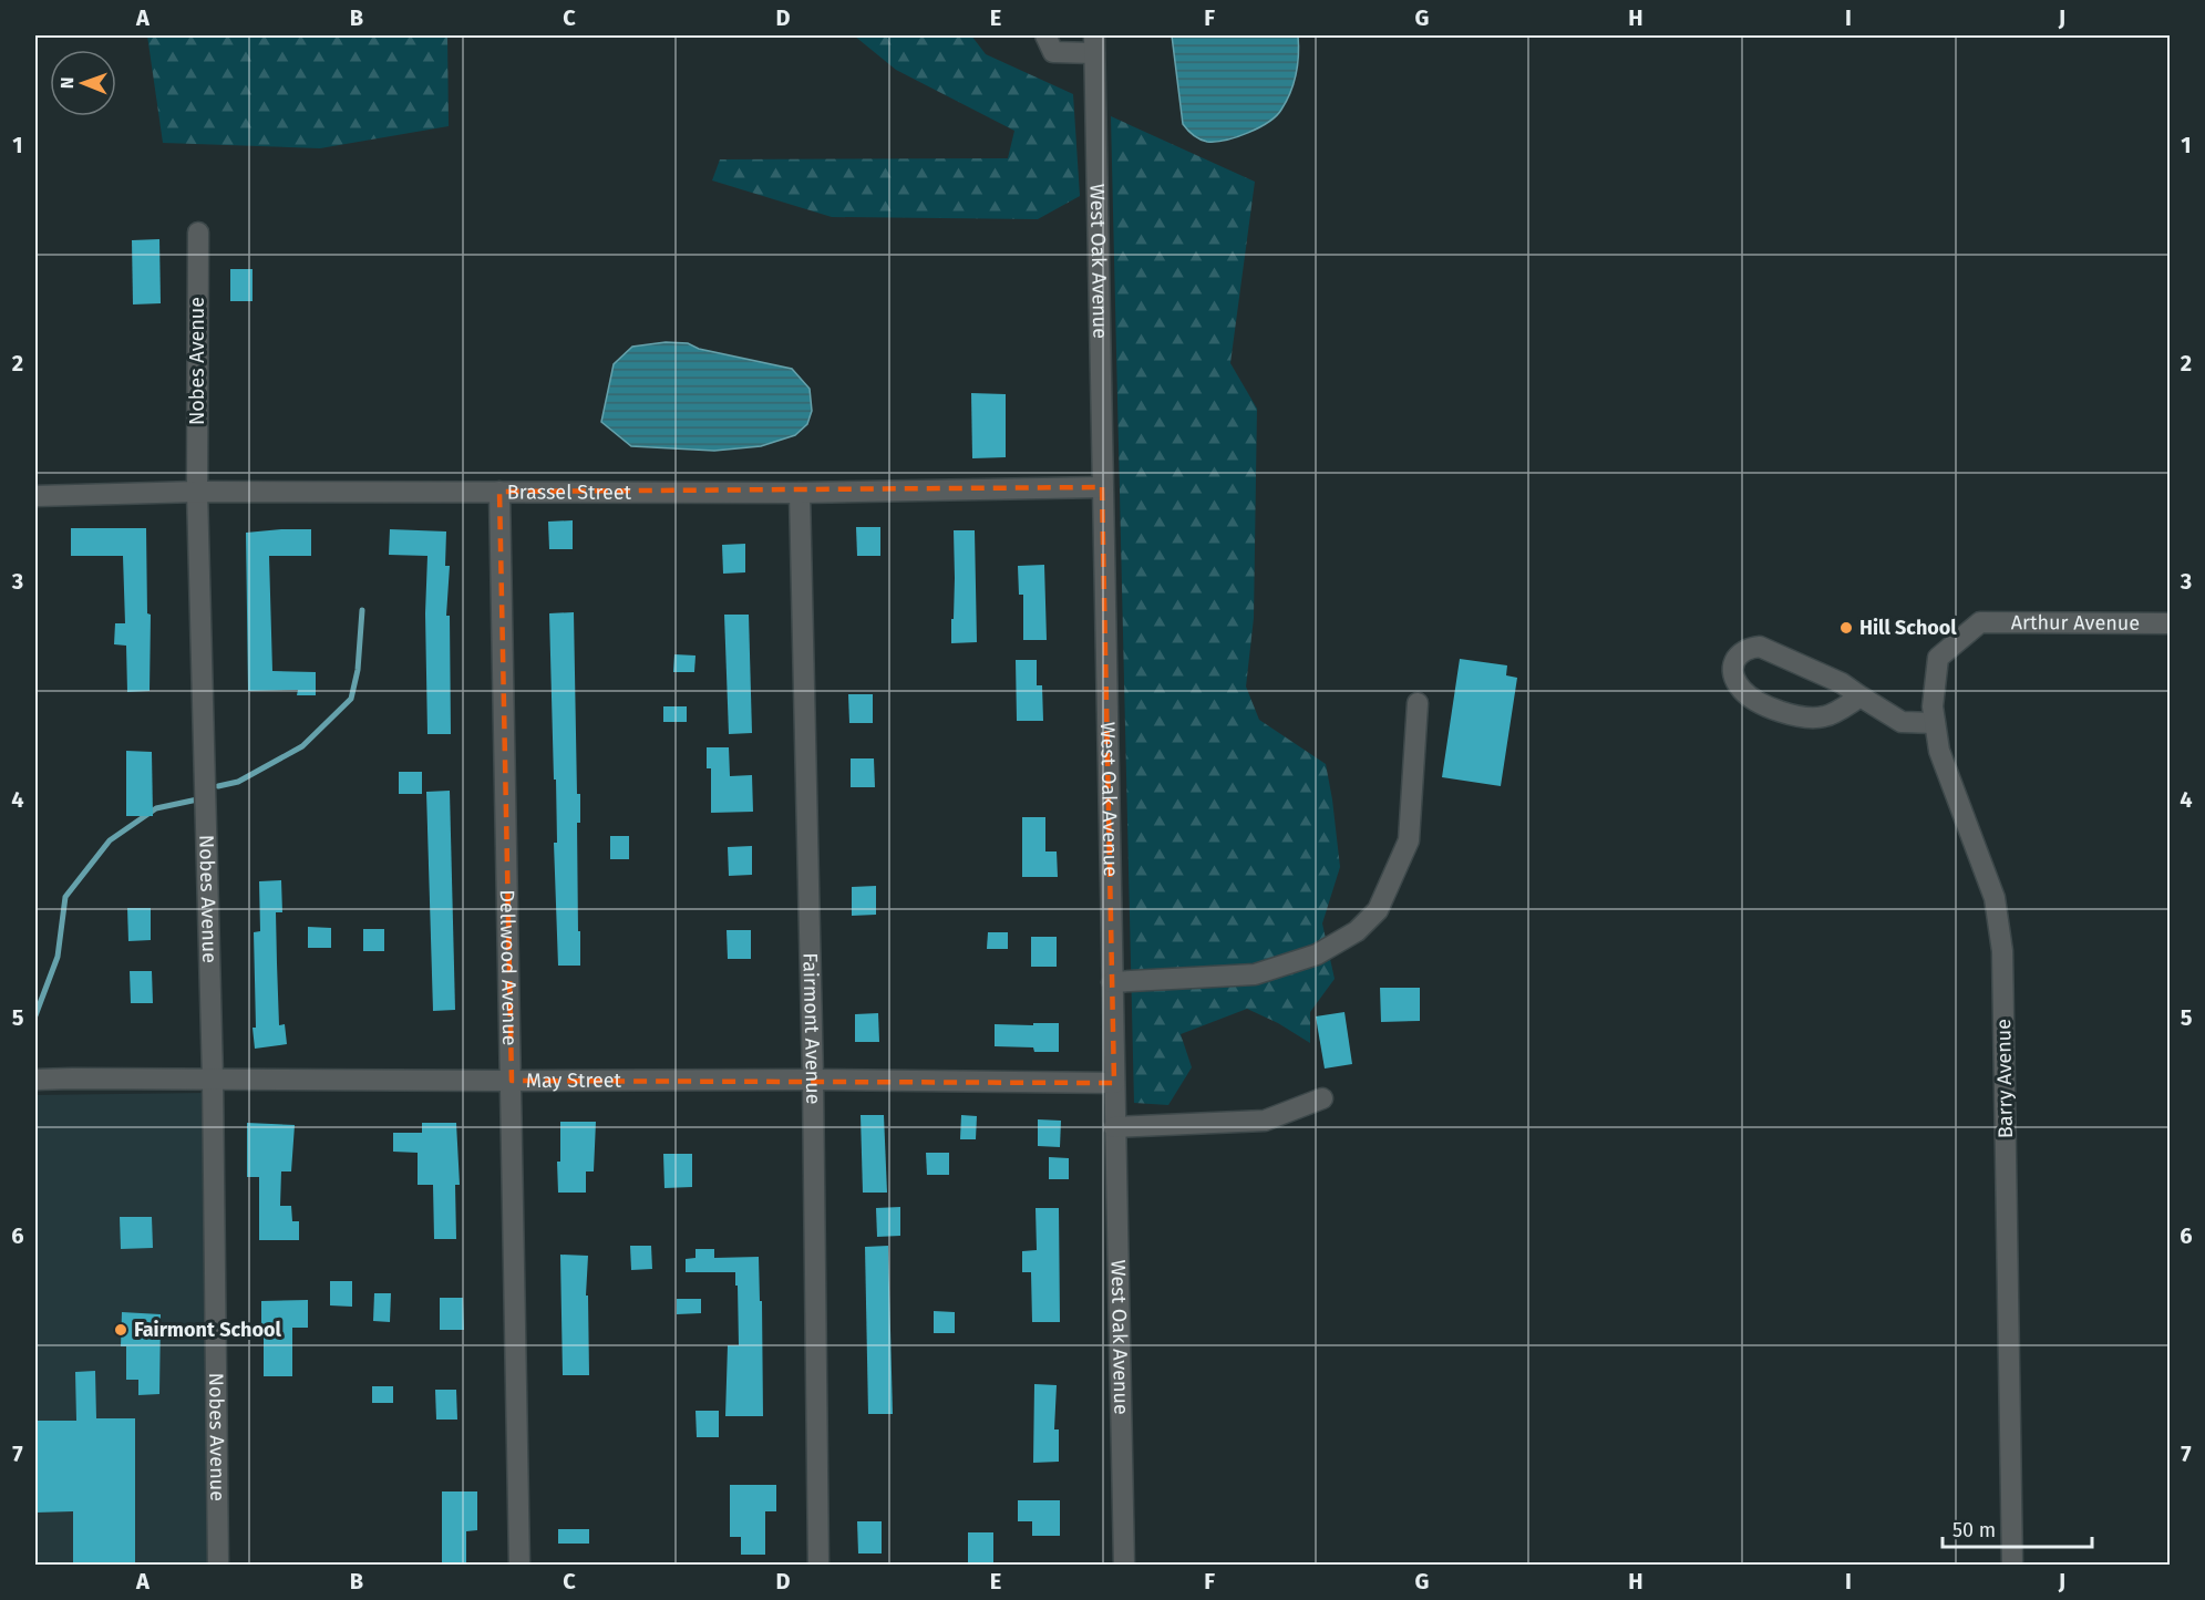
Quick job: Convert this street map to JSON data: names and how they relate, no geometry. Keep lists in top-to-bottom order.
{
  "streets": {
    "street": [
      "West Oak Avenue",
      "Nobes Avenue",
      "Brassel Street",
      "Arthur Avenue",
      "Dellwood Avenue",
      "Fairmont Avenue",
      "Barry Avenue",
      "May Street"
    ]
  },
  "crossings": [
    ["West Oak Avenue", "Brassel Street"],
    ["West Oak Avenue", "May Street"],
    ["Nobes Avenue", "Brassel Street"],
    ["Nobes Avenue", "May Street"],
    ["Brassel Street", "Dellwood Avenue"],
    ["Brassel Street", "Fairmont Avenue"],
    ["Arthur Avenue", "Barry Avenue"],
    ["Dellwood Avenue", "May Street"],
    ["Fairmont Avenue", "May Street"]
  ],
  "places": ["Hill School", "Fairmont School"],
  "scale_bar": "50 m",
  "north": "left",
  "grid": {
    "columns": [
      "A",
      "B",
      "C",
      "D",
      "E",
      "F",
      "G",
      "H",
      "I",
      "J"
    ],
    "rows": [
      "1",
      "2",
      "3",
      "4",
      "5",
      "6",
      "7"
    ]
  }
}
